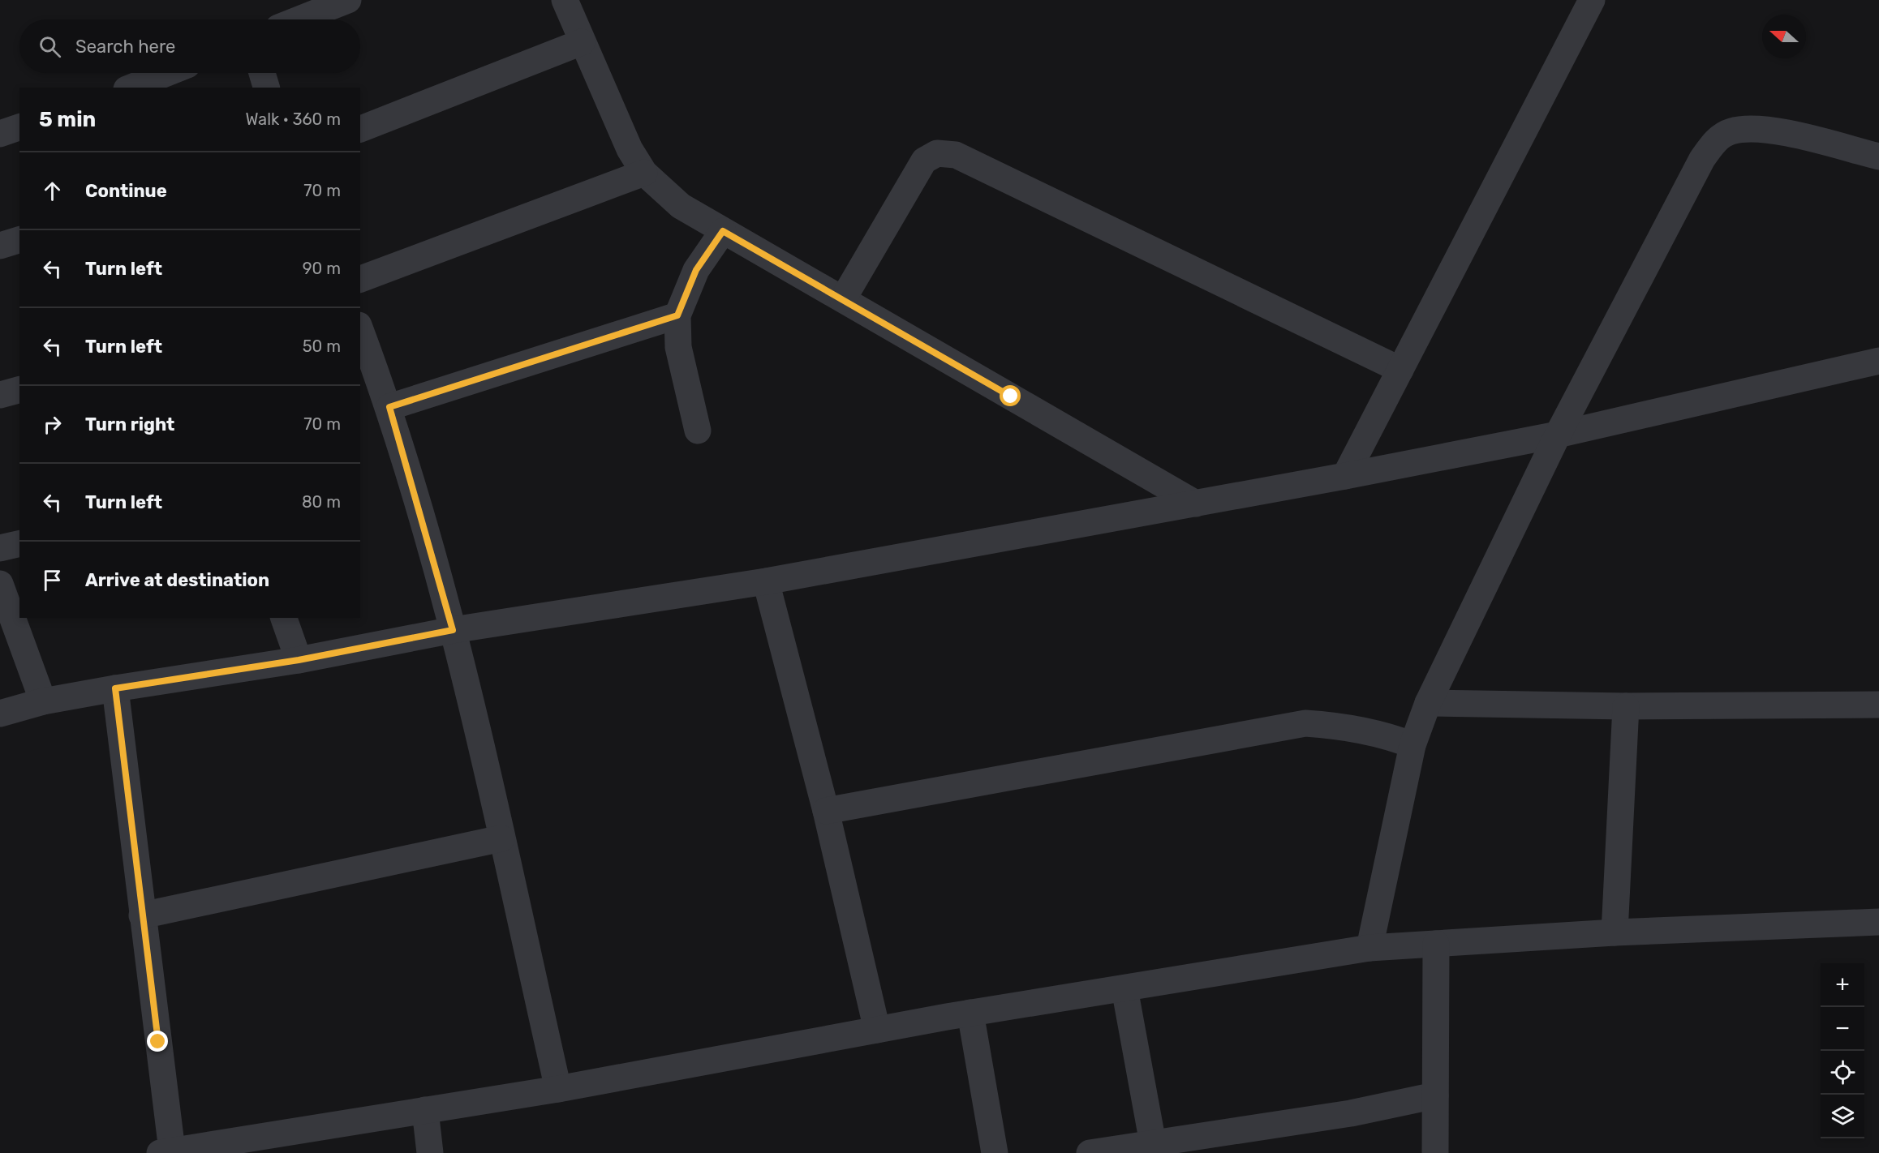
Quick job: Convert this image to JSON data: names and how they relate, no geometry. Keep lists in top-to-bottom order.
{
  "north": "left",
  "page": {
    "search": "Search here",
    "heading": ["5 min", "Walk · 360 m"],
    "list": [
      ["Continue", "70 m"],
      ["Turn left", "90 m"],
      ["Turn left", "50 m"],
      ["Turn right", "70 m"],
      ["Turn left", "80 m"],
      "Arrive at destination"
    ],
    "map_buttons": ["+", "−"]
  }
}
